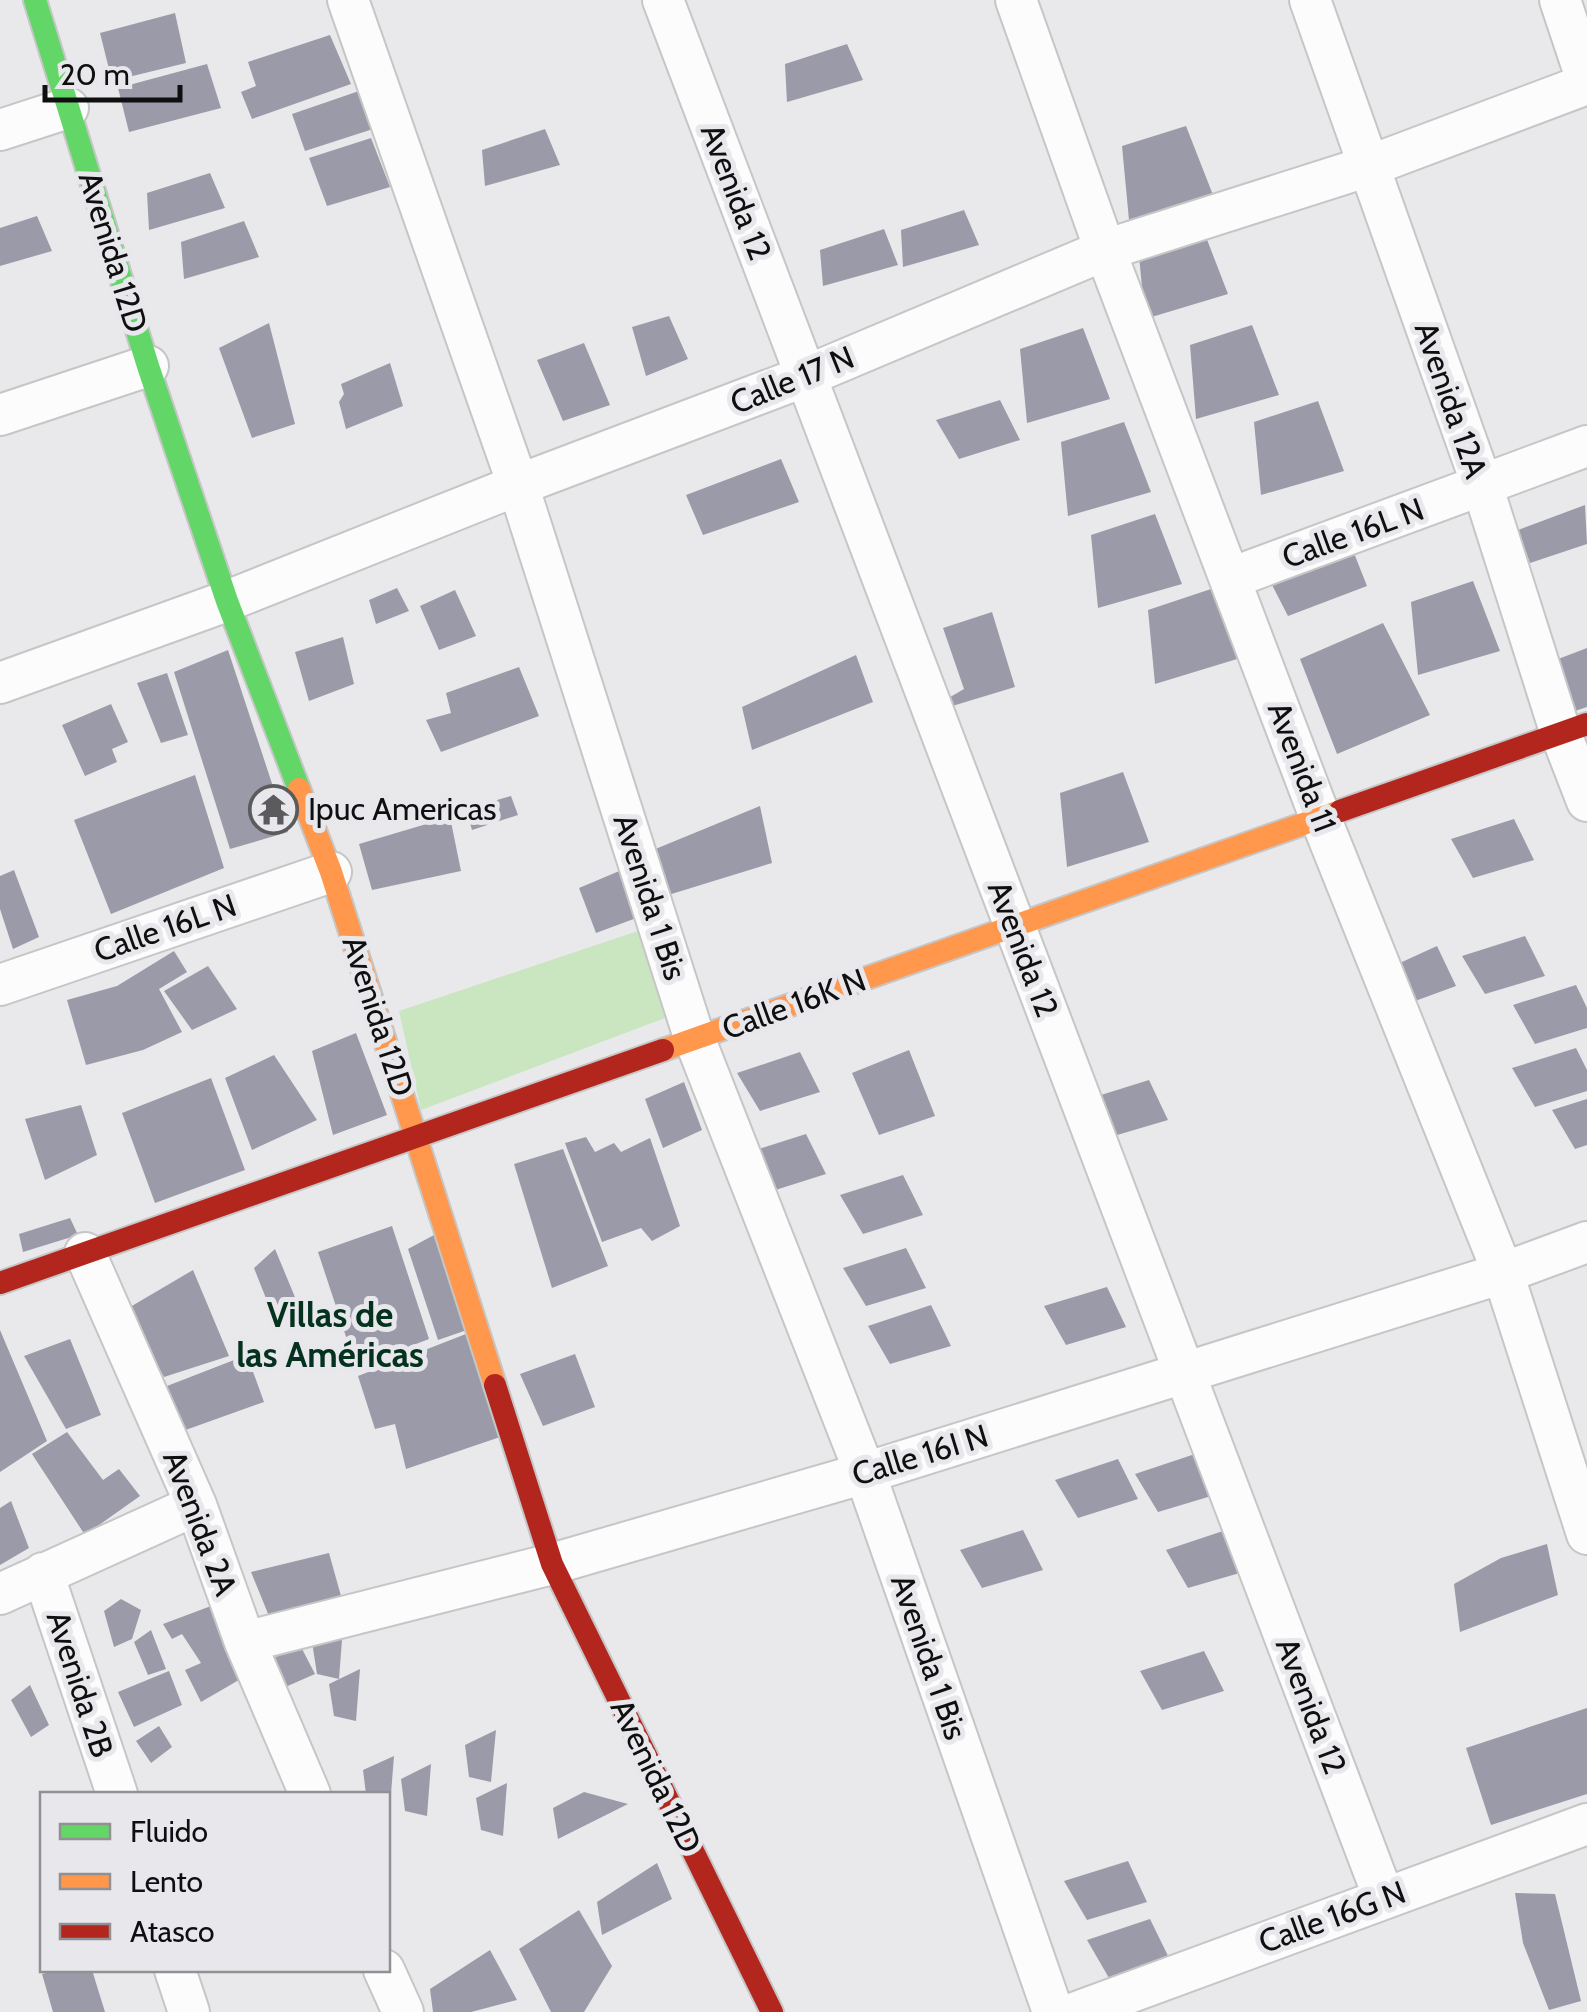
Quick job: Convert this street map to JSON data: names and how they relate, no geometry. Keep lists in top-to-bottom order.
{
  "streets": {
    "street": [
      "Avenida 12",
      "Avenida 12D",
      "Calle 17 N",
      "Avenida 12A",
      "Calle 16L N",
      "Avenida 11",
      "Avenida 1 Bis",
      "Calle 16K N",
      "Calle 16I N",
      "Avenida 2A",
      "Avenida 2B",
      "Calle 16G N"
    ]
  },
  "crossings": [
    ["Avenida 12", "Calle 17 N"],
    ["Avenida 12", "Calle 16K N"],
    ["Avenida 12", "Calle 16I N"],
    ["Avenida 12", "Calle 16G N"],
    ["Avenida 12D", "Calle 17 N"],
    ["Avenida 12D", "Calle 16L N"],
    ["Avenida 12D", "Calle 16K N"],
    ["Avenida 12D", "Calle 16I N"],
    ["Calle 17 N", "Avenida 12A"],
    ["Calle 17 N", "Avenida 11"],
    ["Calle 17 N", "Avenida 1 Bis"],
    ["Avenida 12A", "Calle 16L N"],
    ["Avenida 12A", "Calle 16K N"],
    ["Calle 16L N", "Avenida 11"],
    ["Avenida 11", "Calle 16K N"],
    ["Avenida 11", "Calle 16I N"],
    ["Avenida 1 Bis", "Calle 16K N"],
    ["Avenida 1 Bis", "Calle 16I N"],
    ["Calle 16K N", "Avenida 2A"],
    ["Calle 16I N", "Avenida 2A"]
  ],
  "districts": ["Villas de las Américas"],
  "places": {
    "temple": ["Ipuc Americas"]
  },
  "legend": ["Fluido", "Lento", "Atasco"],
  "scale_bar": "20 m"
}
